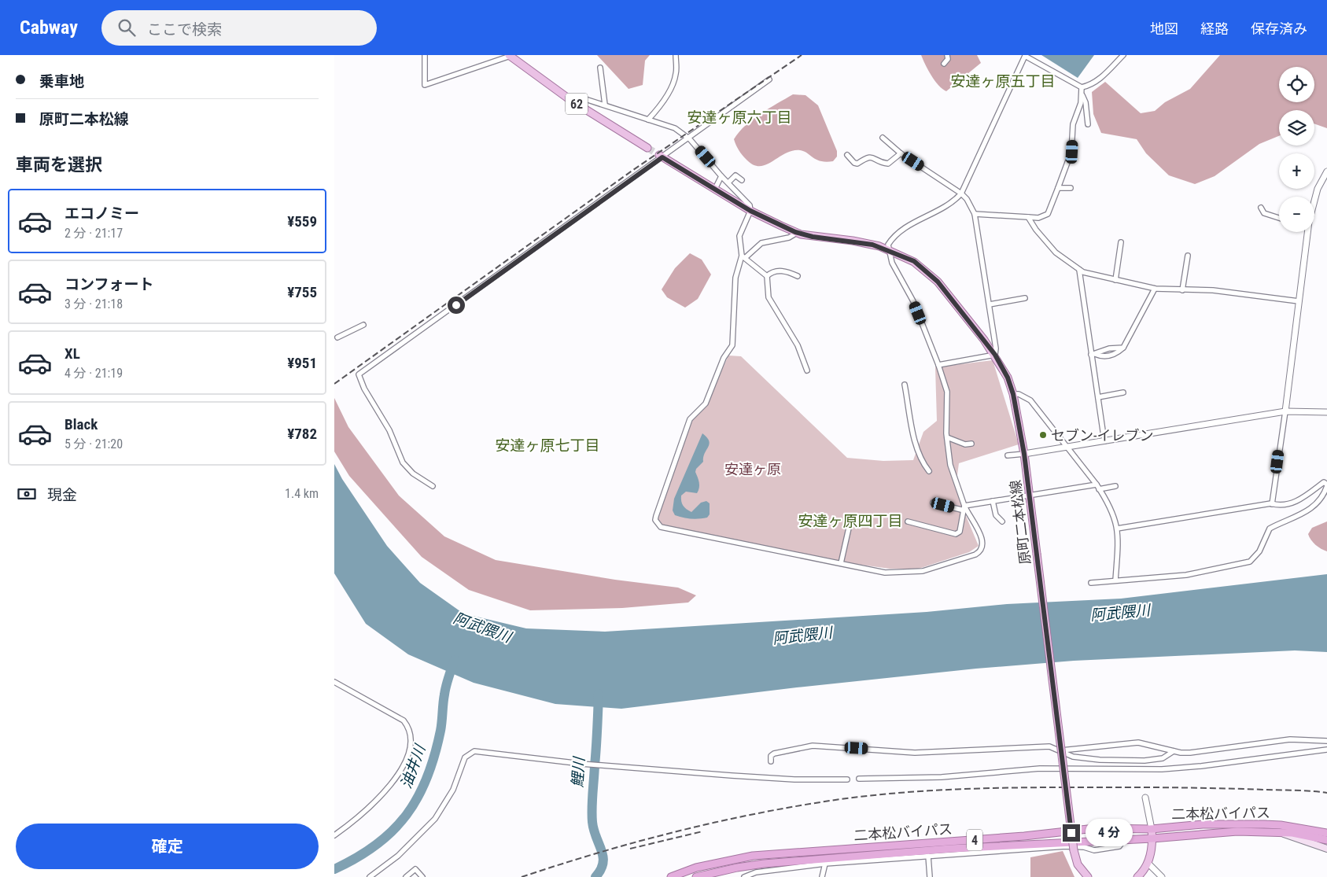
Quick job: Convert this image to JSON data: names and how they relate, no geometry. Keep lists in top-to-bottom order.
{
  "streets": {
    "highway": ["二本松バイパス", "4"],
    "main road": ["62", "原町二本松線"]
  },
  "districts": [
    "安達ヶ原五丁目",
    "安達ヶ原六丁目",
    "安達ヶ原七丁目",
    "安達ヶ原四丁目"
  ],
  "water": ["阿武隈川", "油井川", "鯉川"],
  "parks": ["安達ヶ原"],
  "places": ["セブン-イレブン"],
  "page": {
    "header": "Cabway",
    "search": "ここで検索",
    "nav": ["地図", "経路", "保存済み"],
    "banner": ["乗車地", "原町二本松線"],
    "map_buttons": ["+", "−"],
    "heading": "車両を選択",
    "list": [
      {
        "name": "エコノミー",
        "note": "2 分 · 21:17",
        "value": "¥559"
      },
      {
        "name": "コンフォート",
        "note": "3 分 · 21:18",
        "value": "¥755"
      },
      {
        "name": "XL",
        "note": "4 分 · 21:19",
        "value": "¥951"
      },
      {
        "name": "Black",
        "note": "5 分 · 21:20",
        "value": "¥782"
      }
    ],
    "pay": ["現金", "1.4 km"],
    "buttons": "確定",
    "bubble": "4 分"
  }
}
